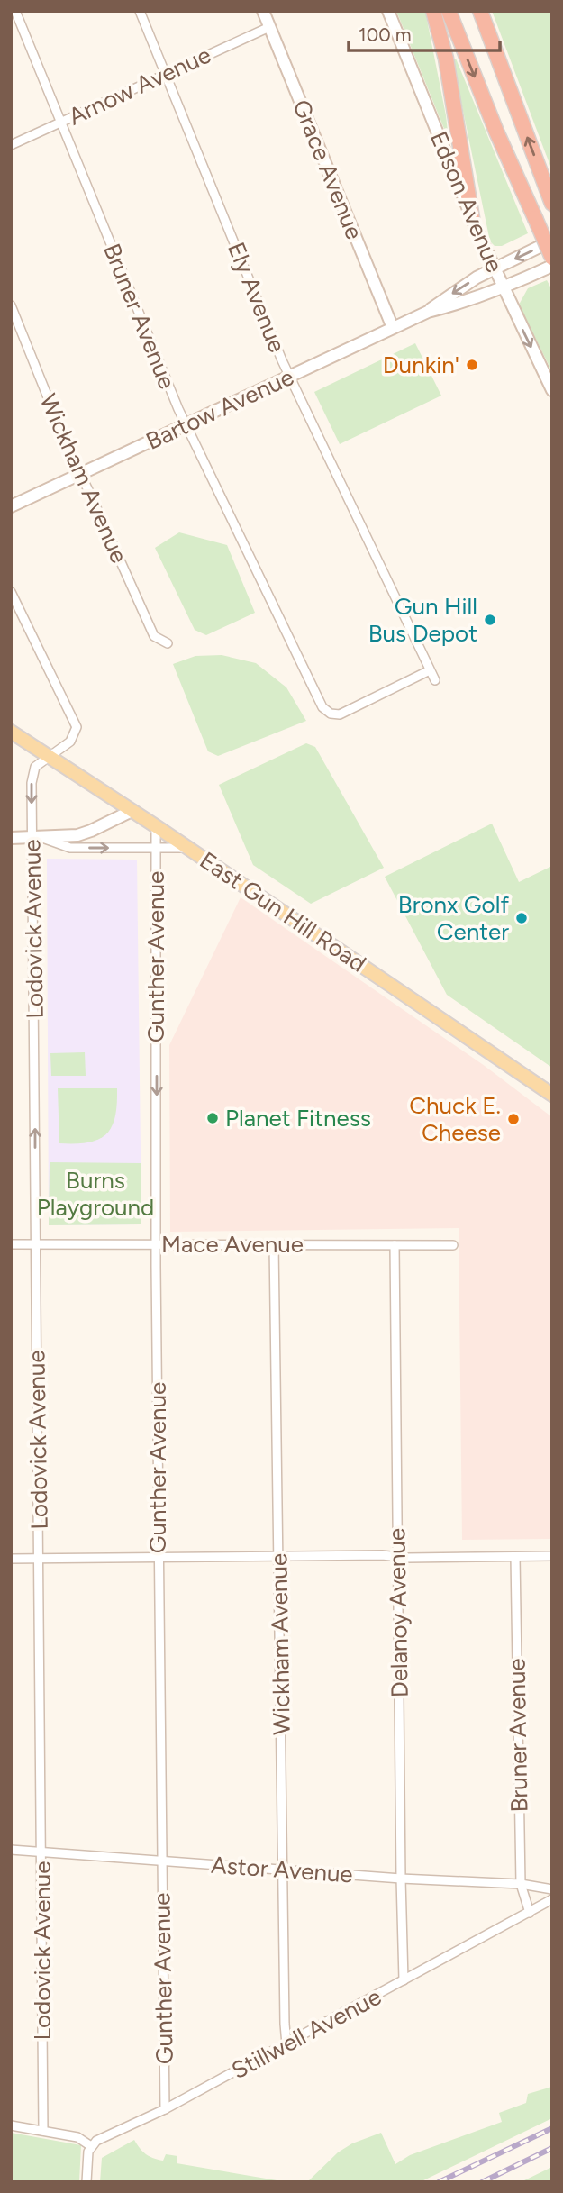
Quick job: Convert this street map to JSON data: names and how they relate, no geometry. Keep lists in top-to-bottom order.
{
  "streets": {
    "main road": [
      "Grace Avenue",
      "Edson Avenue",
      "Bartow Avenue",
      "East Gun Hill Road"
    ],
    "street": [
      "Arnow Avenue",
      "Ely Avenue",
      "Bruner Avenue",
      "Wickham Avenue",
      "Lodovick Avenue",
      "Gunther Avenue",
      "Mace Avenue",
      "Delanoy Avenue",
      "Astor Avenue",
      "Stillwell Avenue"
    ]
  },
  "crossings": [
    ["Arnow Avenue", "Grace Avenue"],
    ["Arnow Avenue", "Ely Avenue"],
    ["Arnow Avenue", "Bruner Avenue"],
    ["Grace Avenue", "Bartow Avenue"],
    ["Edson Avenue", "Bartow Avenue"],
    ["Ely Avenue", "Bruner Avenue"],
    ["Ely Avenue", "Bartow Avenue"],
    ["Bruner Avenue", "Bartow Avenue"],
    ["Bruner Avenue", "Astor Avenue"],
    ["Bruner Avenue", "Stillwell Avenue"],
    ["Bartow Avenue", "Wickham Avenue"],
    ["Wickham Avenue", "Mace Avenue"],
    ["Wickham Avenue", "Astor Avenue"],
    ["Wickham Avenue", "Stillwell Avenue"],
    ["East Gun Hill Road", "Lodovick Avenue"],
    ["East Gun Hill Road", "Gunther Avenue"],
    ["Lodovick Avenue", "Mace Avenue"],
    ["Lodovick Avenue", "Astor Avenue"],
    ["Gunther Avenue", "Mace Avenue"],
    ["Gunther Avenue", "Astor Avenue"],
    ["Gunther Avenue", "Stillwell Avenue"],
    ["Mace Avenue", "Delanoy Avenue"],
    ["Delanoy Avenue", "Astor Avenue"],
    ["Delanoy Avenue", "Stillwell Avenue"]
  ],
  "parks": ["Burns Playground"],
  "places": [
    "Dunkin'",
    "Gun Hill Bus Depot",
    "Bronx Golf Center",
    "Planet Fitness",
    "Chuck E. Cheese"
  ],
  "scale_bar": "100 m"
}
